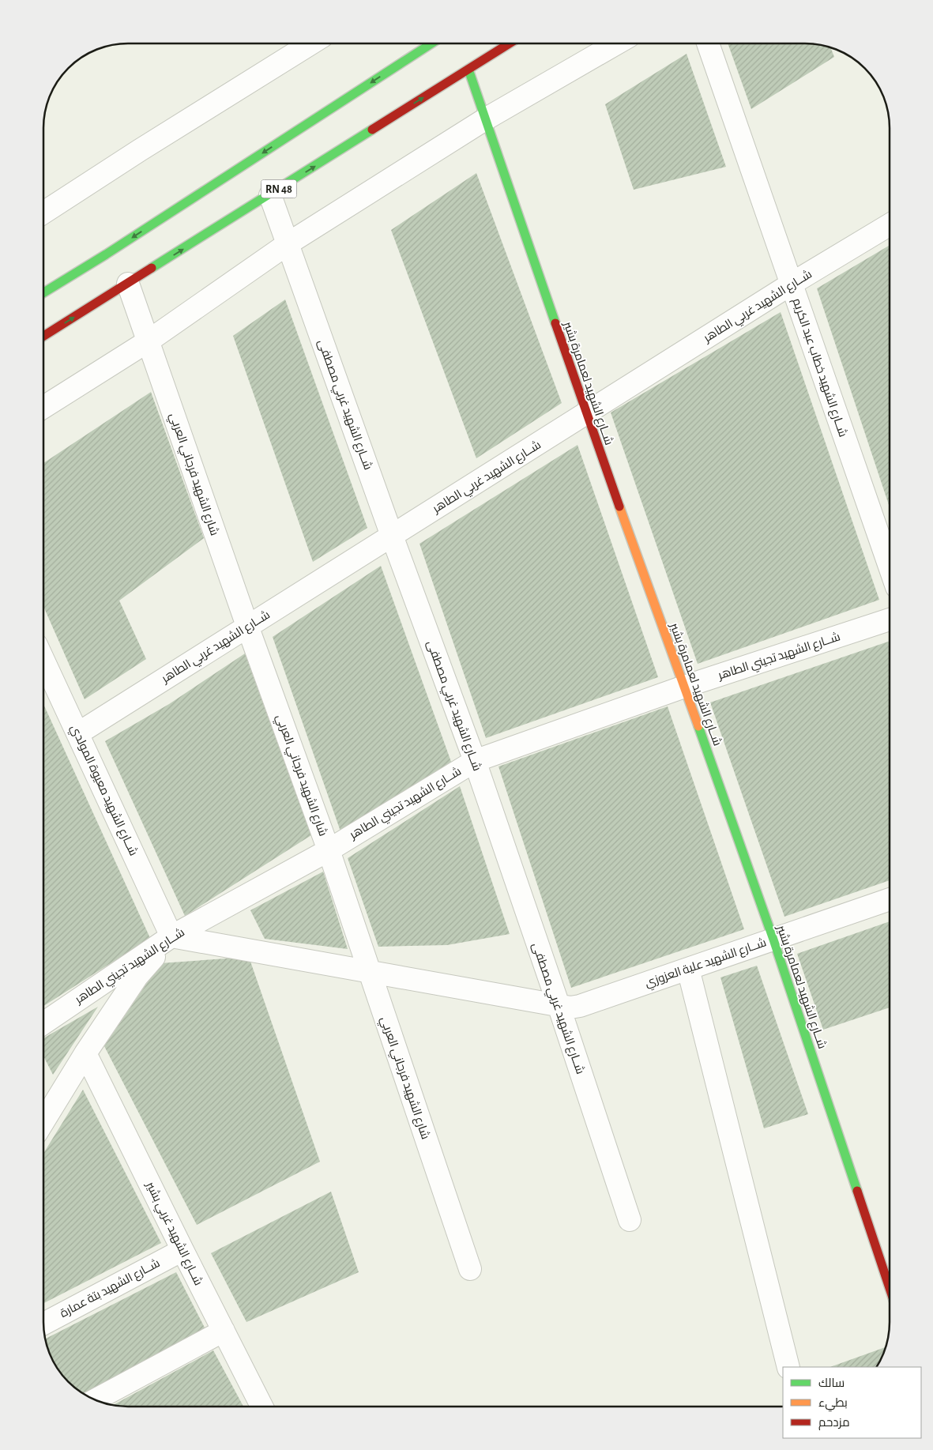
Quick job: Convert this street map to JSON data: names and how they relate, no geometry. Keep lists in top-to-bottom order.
{
  "streets": {
    "main road": ["RN 48", "شــارع الشهيد لعمامرة بشير"],
    "street": [
      "شــارع الشهيد غربي الطاهر",
      "شــارع الشهيد خطاب عبد الكريم",
      "شــارع الشهيد غربي مصطفى",
      "شارع الشهيد فرجاني العربي",
      "شــارع الشهيد تجيني الطاهر",
      "شــارع الشهيد معيوة المولدي",
      "شــارع الشهيد علية العزوزي",
      "شــارع الشهيد غربي بشير",
      "شــارع الشهيد بتة عمارة"
    ]
  },
  "crossings": [
    ["RN 48", "شــارع الشهيد لعمامرة بشير"],
    ["RN 48", "شــارع الشهيد غربي مصطفى"],
    ["RN 48", "شارع الشهيد فرجاني العربي"],
    ["شــارع الشهيد غربي الطاهر", "شــارع الشهيد خطاب عبد الكريم"],
    ["شــارع الشهيد غربي الطاهر", "شــارع الشهيد لعمامرة بشير"],
    ["شــارع الشهيد غربي الطاهر", "شــارع الشهيد غربي مصطفى"],
    ["شــارع الشهيد غربي الطاهر", "شارع الشهيد فرجاني العربي"],
    ["شــارع الشهيد غربي الطاهر", "شــارع الشهيد معيوة المولدي"],
    ["شــارع الشهيد لعمامرة بشير", "شــارع الشهيد تجيني الطاهر"],
    ["شــارع الشهيد لعمامرة بشير", "شــارع الشهيد علية العزوزي"],
    ["شــارع الشهيد غربي مصطفى", "شــارع الشهيد تجيني الطاهر"],
    ["شــارع الشهيد غربي مصطفى", "شــارع الشهيد علية العزوزي"],
    ["شارع الشهيد فرجاني العربي", "شــارع الشهيد تجيني الطاهر"],
    ["شارع الشهيد فرجاني العربي", "شــارع الشهيد علية العزوزي"],
    ["شــارع الشهيد تجيني الطاهر", "شــارع الشهيد معيوة المولدي"],
    ["شــارع الشهيد تجيني الطاهر", "شــارع الشهيد علية العزوزي"],
    ["شــارع الشهيد معيوة المولدي", "شــارع الشهيد علية العزوزي"],
    ["شــارع الشهيد غربي بشير", "شــارع الشهيد بتة عمارة"]
  ],
  "legend": ["سالك", "بطيء", "مزدحم"]
}
